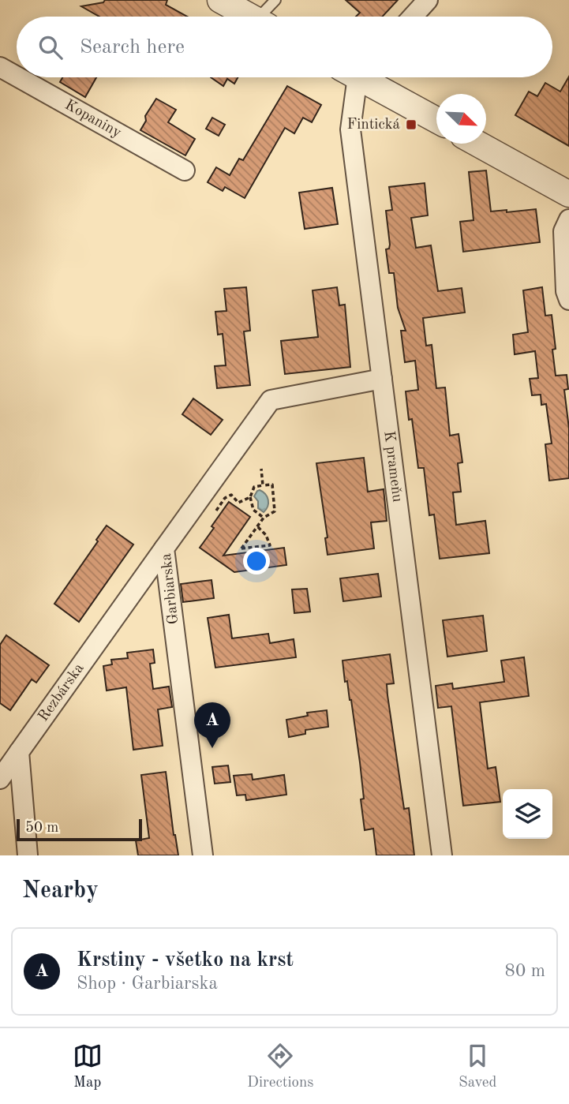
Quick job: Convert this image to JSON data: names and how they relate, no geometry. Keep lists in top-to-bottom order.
{
  "streets": {
    "street": [
      "Kopaniny",
      "K prameňu",
      "Garbiarska",
      "Rezbárska"
    ]
  },
  "crossings": [
    ["K prameňu", "Garbiarska"],
    ["Garbiarska", "Rezbárska"]
  ],
  "places": {
    "transit": ["Fintická"]
  },
  "scale_bar": "50 m",
  "north": "bottom right",
  "page": {
    "search": "Search here",
    "pins": "A",
    "scale": "50 m",
    "heading": "Nearby",
    "list": [
      {
        "mark": "A",
        "name": "Krstiny - všetko na krst",
        "note": "Shop · Garbiarska",
        "value": "80 m"
      }
    ],
    "nav": ["Map", "Directions", "Saved"]
  }
}
